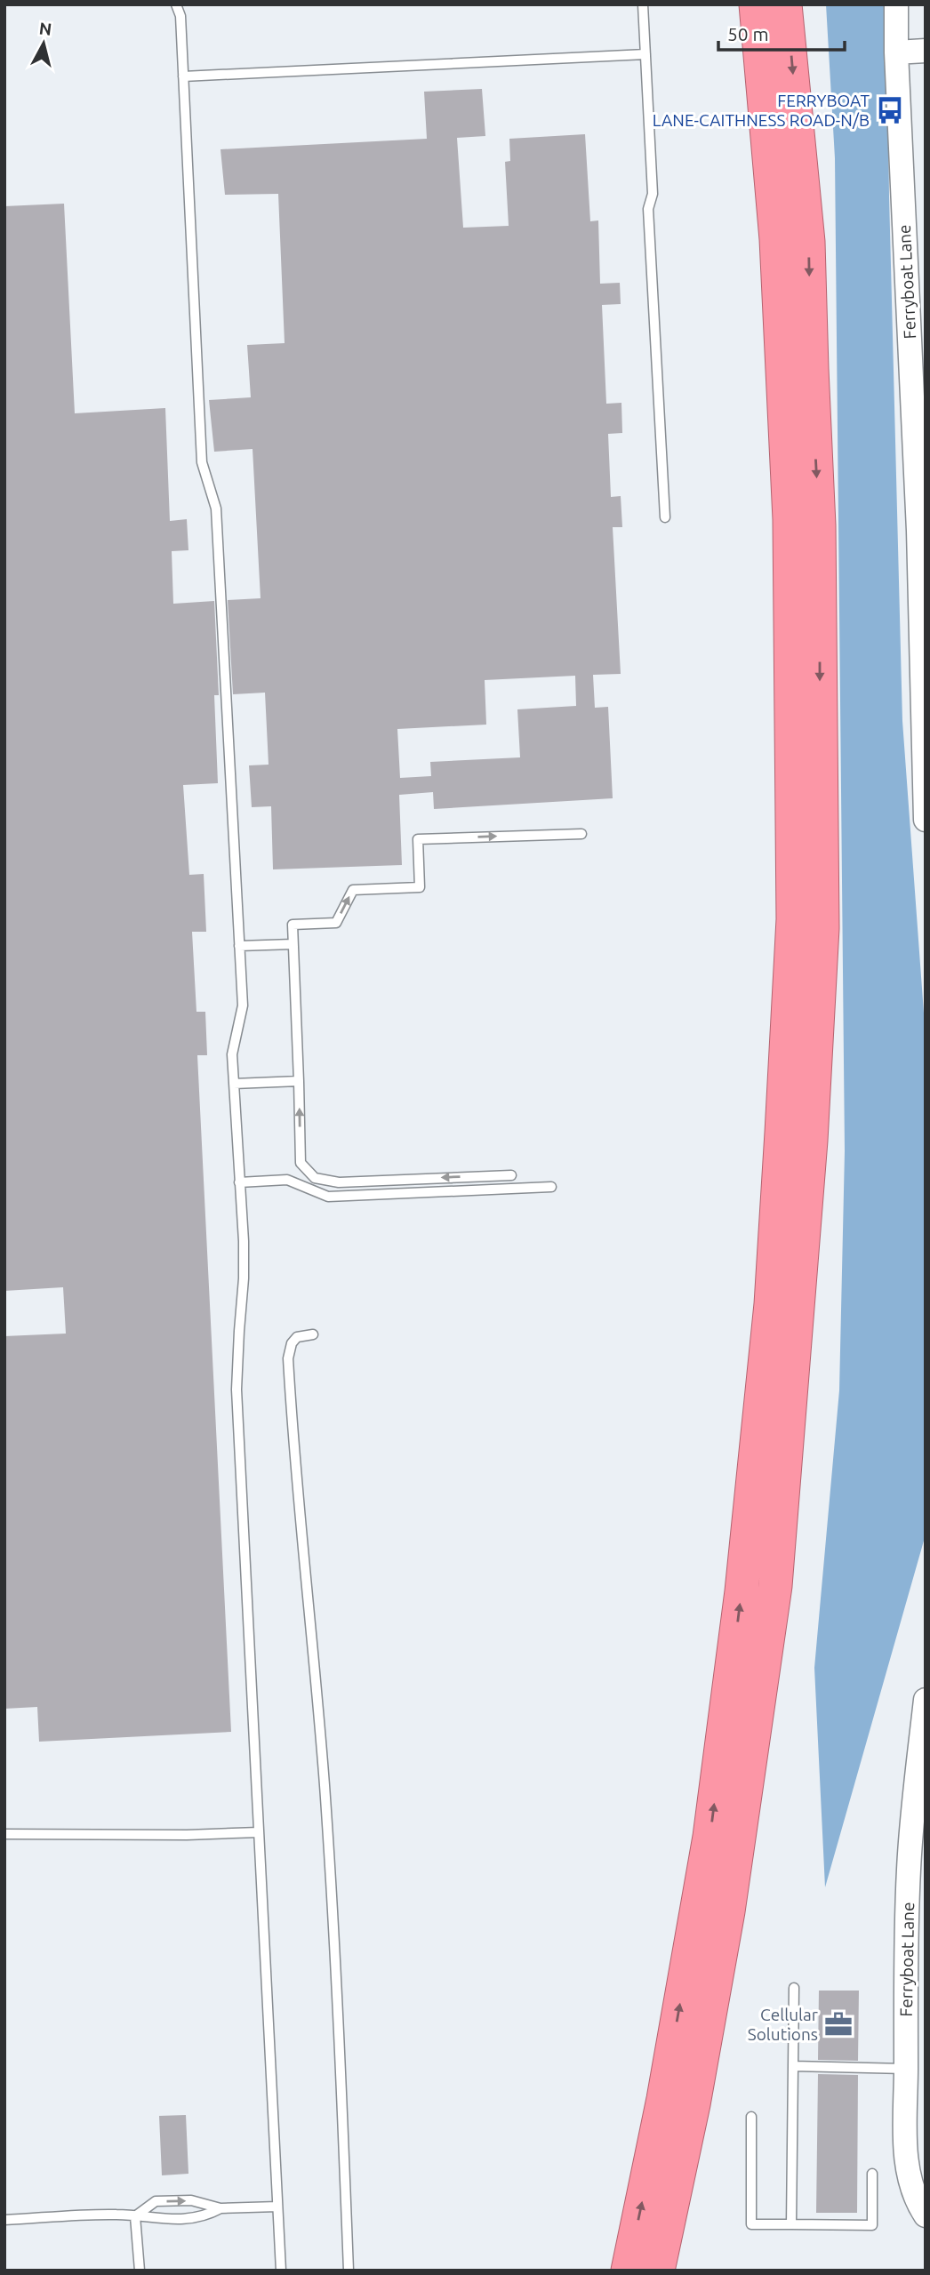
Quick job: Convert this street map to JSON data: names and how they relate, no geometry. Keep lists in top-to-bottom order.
{
  "streets": {
    "street": ["Ferryboat Lane"]
  },
  "places": {
    "bus stop": ["FERRYBOAT LANE-CAITHNESS ROAD-N/B"],
    "office": ["Cellular Solutions"]
  },
  "scale_bar": "50 m",
  "north": "top"
}
